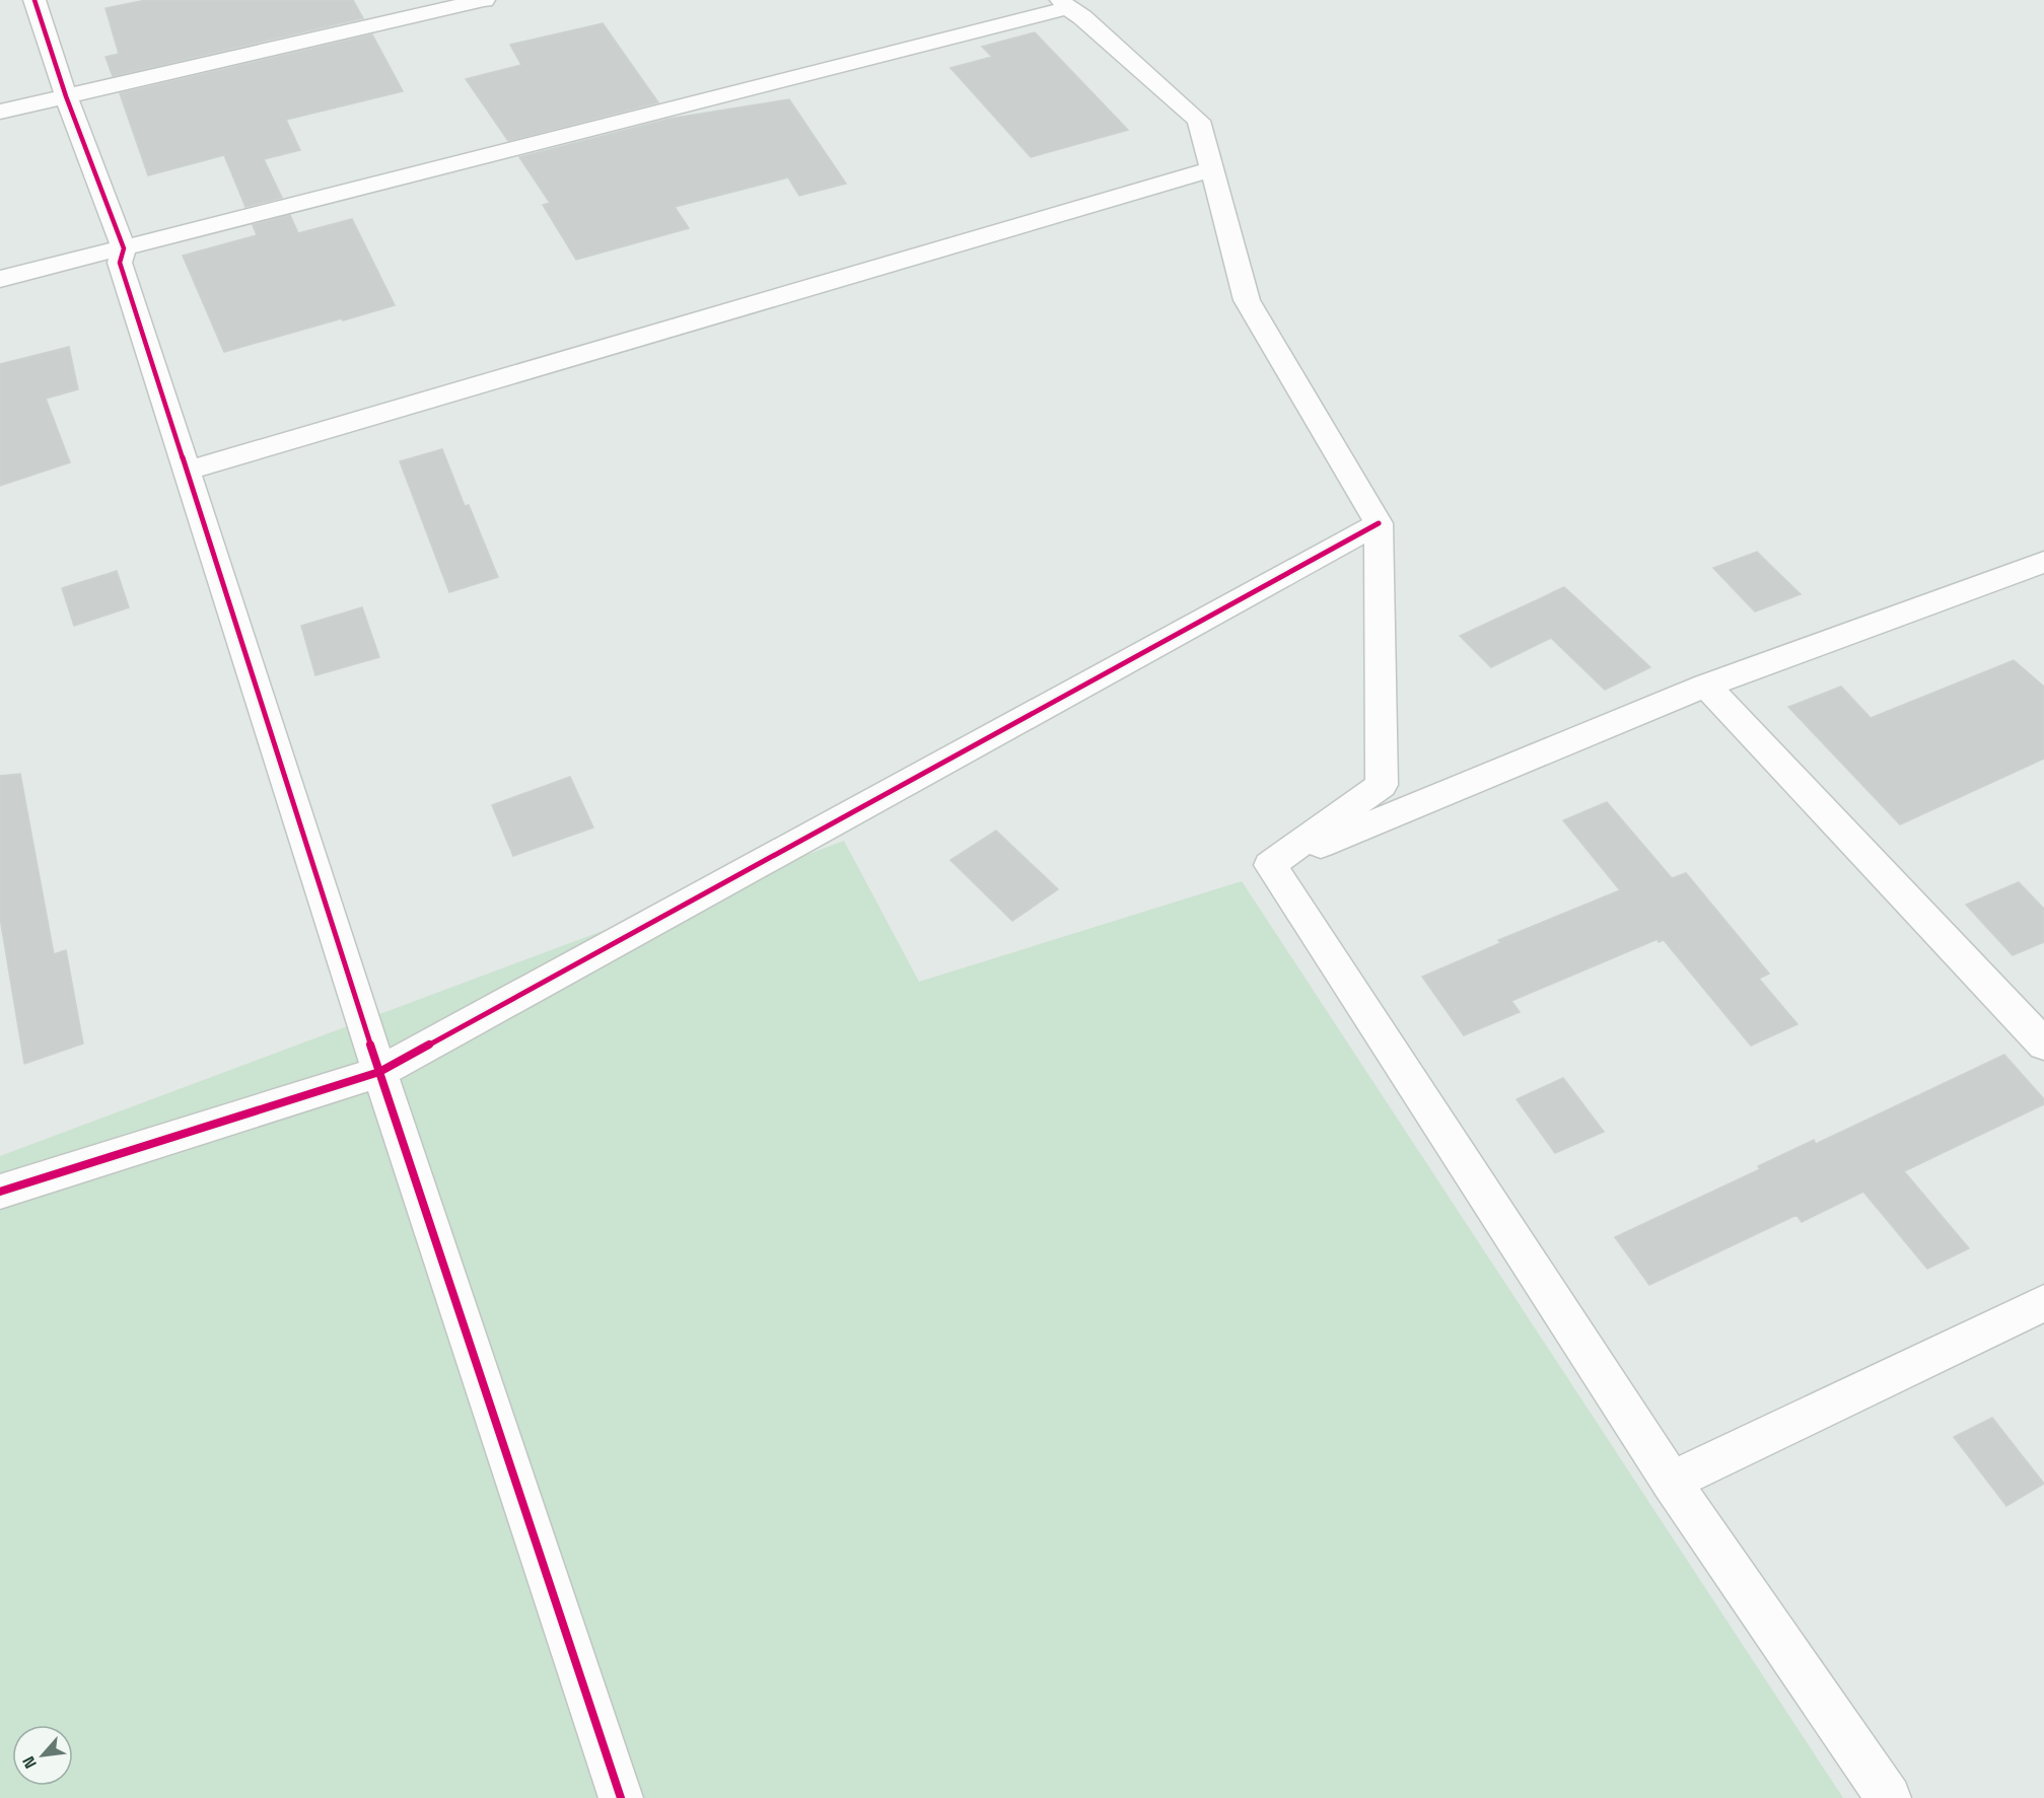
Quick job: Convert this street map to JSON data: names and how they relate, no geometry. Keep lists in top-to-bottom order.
{
  "north": "bottom left"
}
